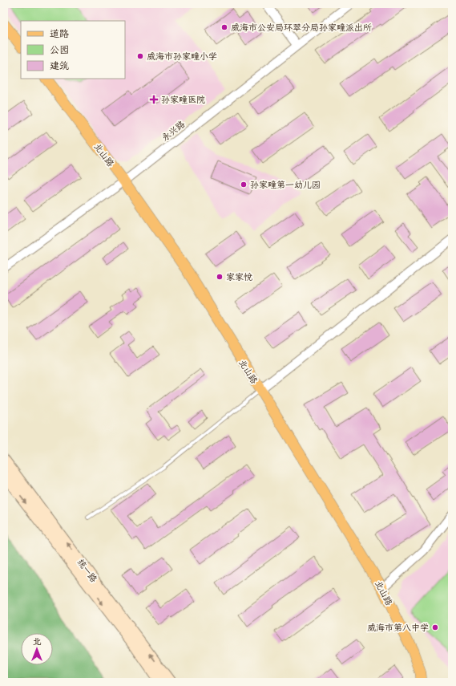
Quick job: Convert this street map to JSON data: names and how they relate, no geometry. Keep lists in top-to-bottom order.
{
  "streets": {
    "main road": ["北山路", "统一路"],
    "street": ["永兴路"]
  },
  "crossings": [
    ["永兴路", "北山路"]
  ],
  "places": {
    "other": [
      "威海市公安局环翠分局孙家疃派出所",
      "威海市孙家疃小学",
      "孙家疃第一幼儿园",
      "家家悦",
      "威海市第八中学"
    ],
    "health": ["孙家疃医院"]
  },
  "legend": ["道路", "公园", "建筑"],
  "north": "top"
}
